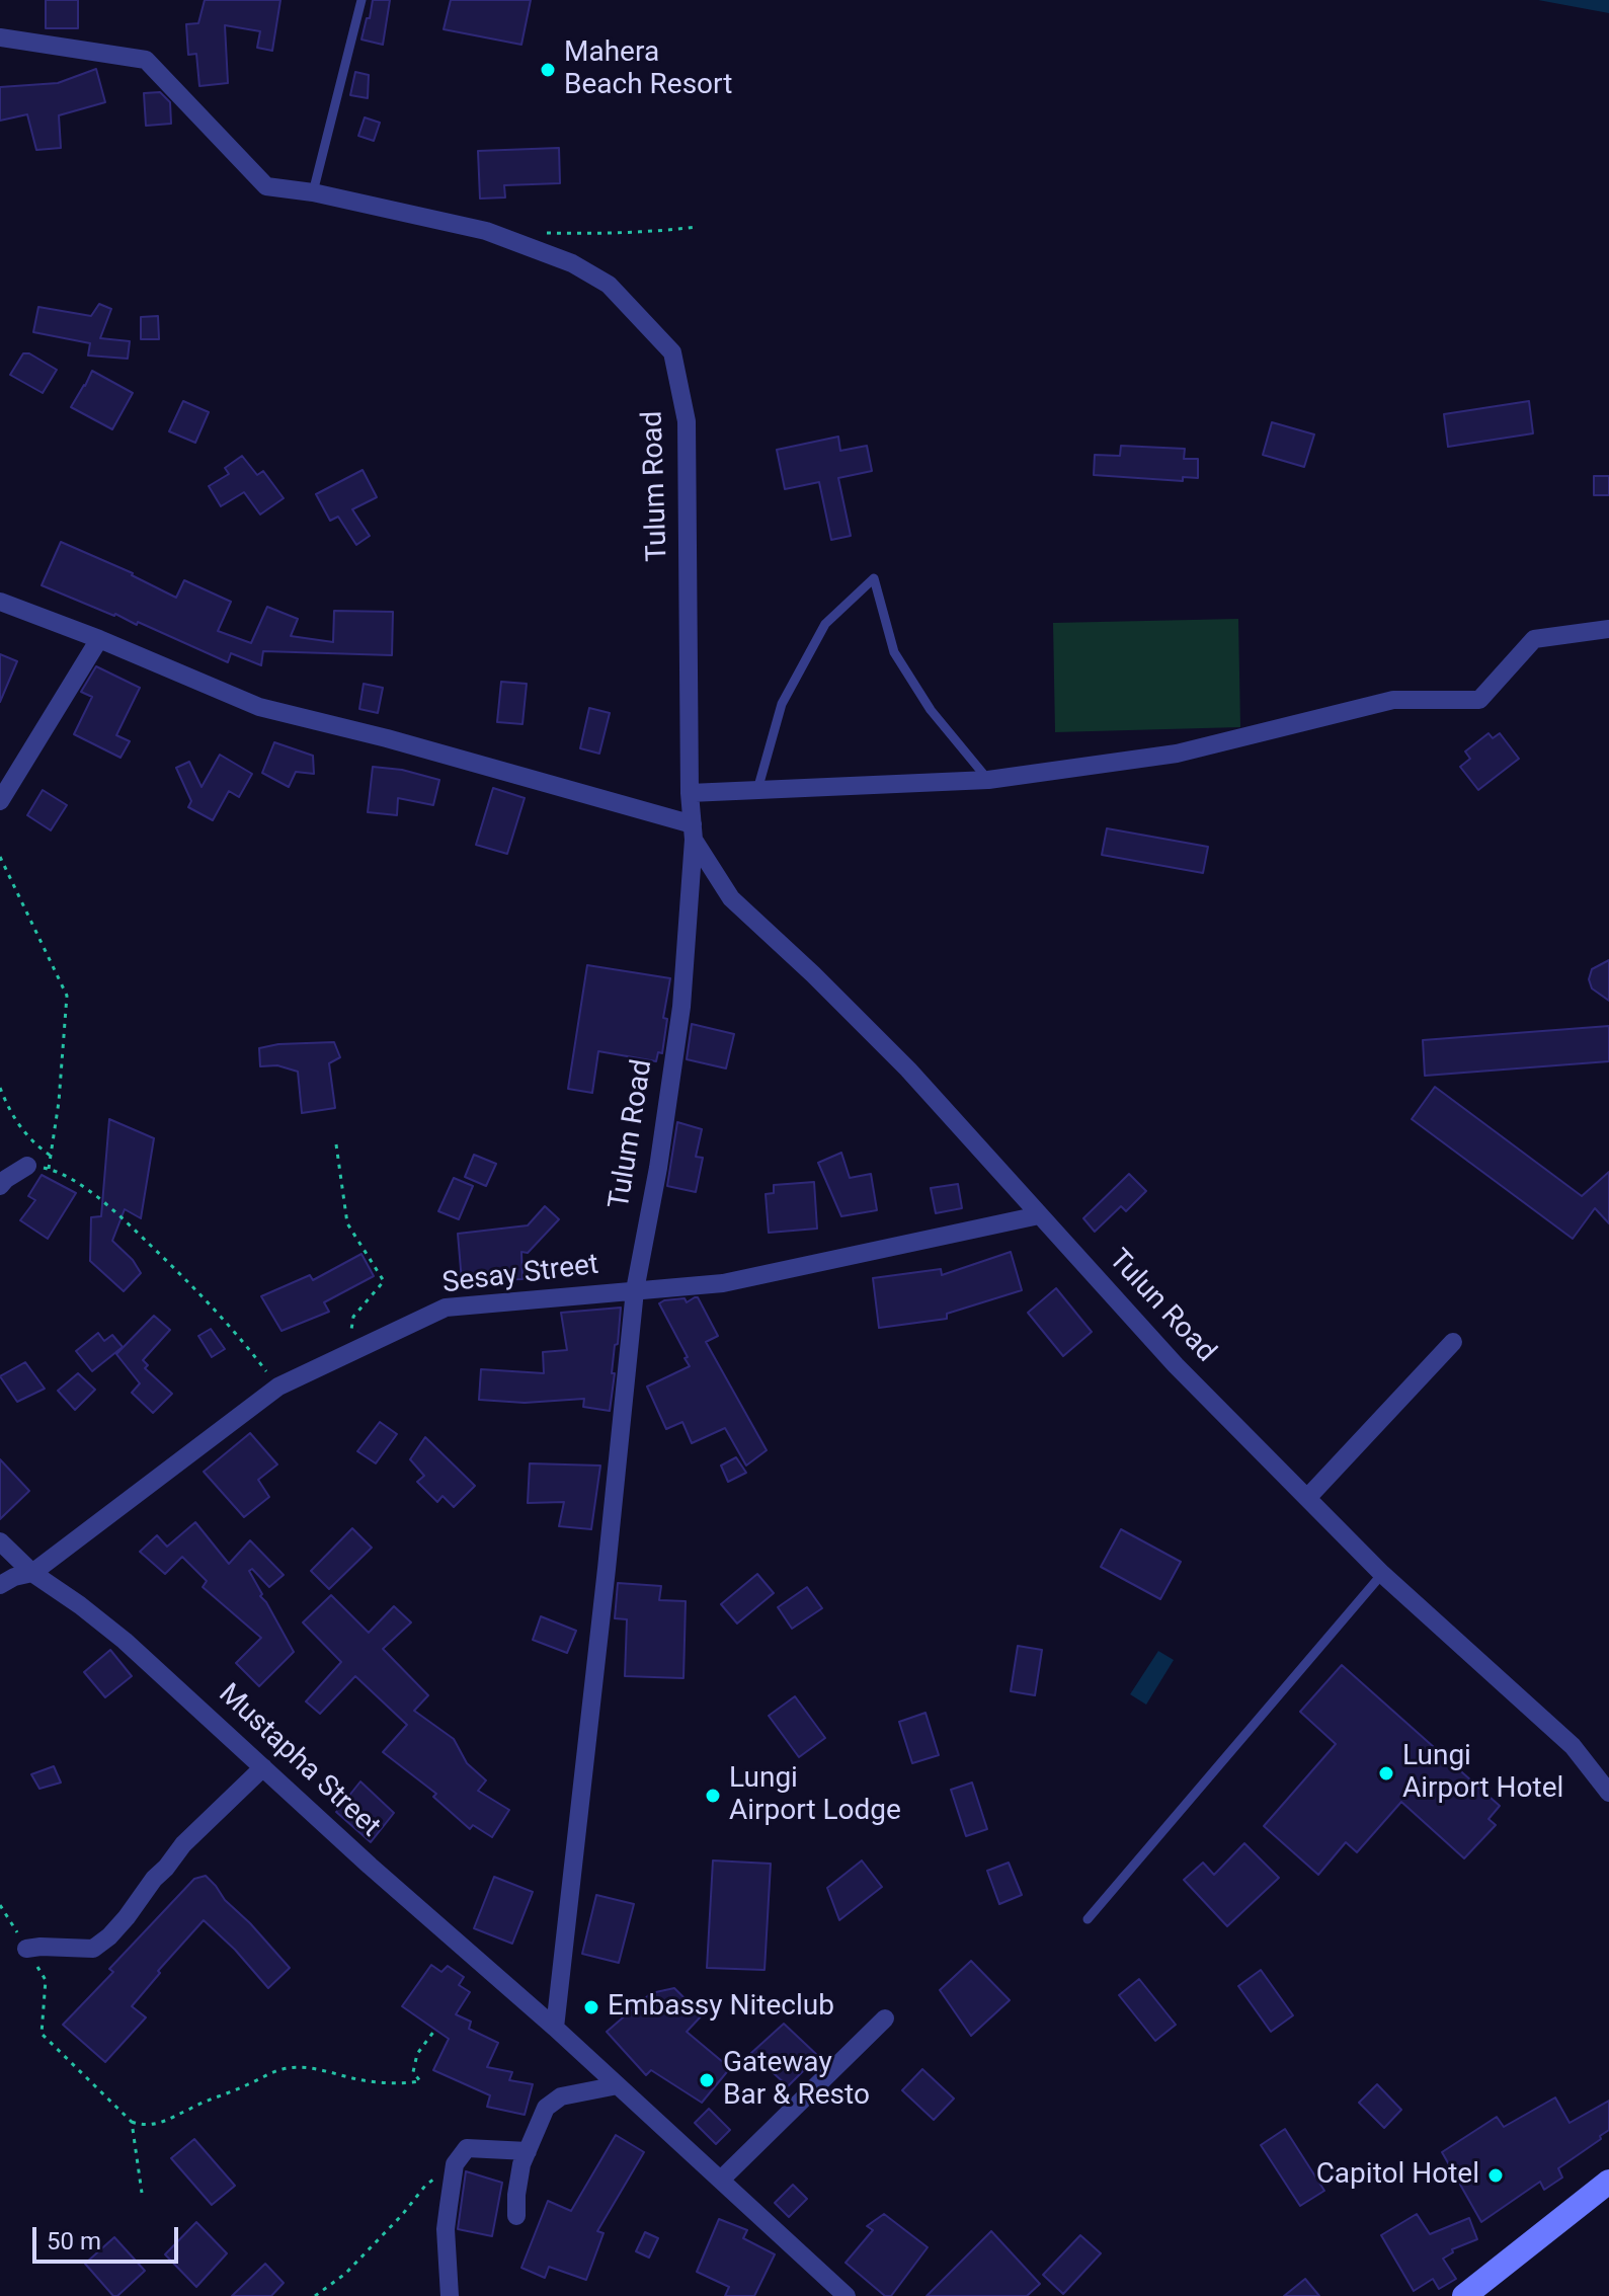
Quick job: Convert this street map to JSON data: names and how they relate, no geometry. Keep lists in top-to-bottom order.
{
  "streets": {
    "street": [
      "Tulum Road",
      "Sesay Street",
      "Tulun Road",
      "Mustapha Street"
    ]
  },
  "crossings": [
    ["Tulum Road", "Sesay Street"],
    ["Tulum Road", "Tulun Road"],
    ["Tulum Road", "Mustapha Street"],
    ["Sesay Street", "Tulun Road"],
    ["Sesay Street", "Mustapha Street"]
  ],
  "places": [
    "Mahera Beach Resort",
    "Lungi Airport Hotel",
    "Lungi Airport Lodge",
    "Embassy Niteclub",
    "Gateway Bar & Resto",
    "Capitol Hotel"
  ],
  "scale_bar": "50 m"
}
